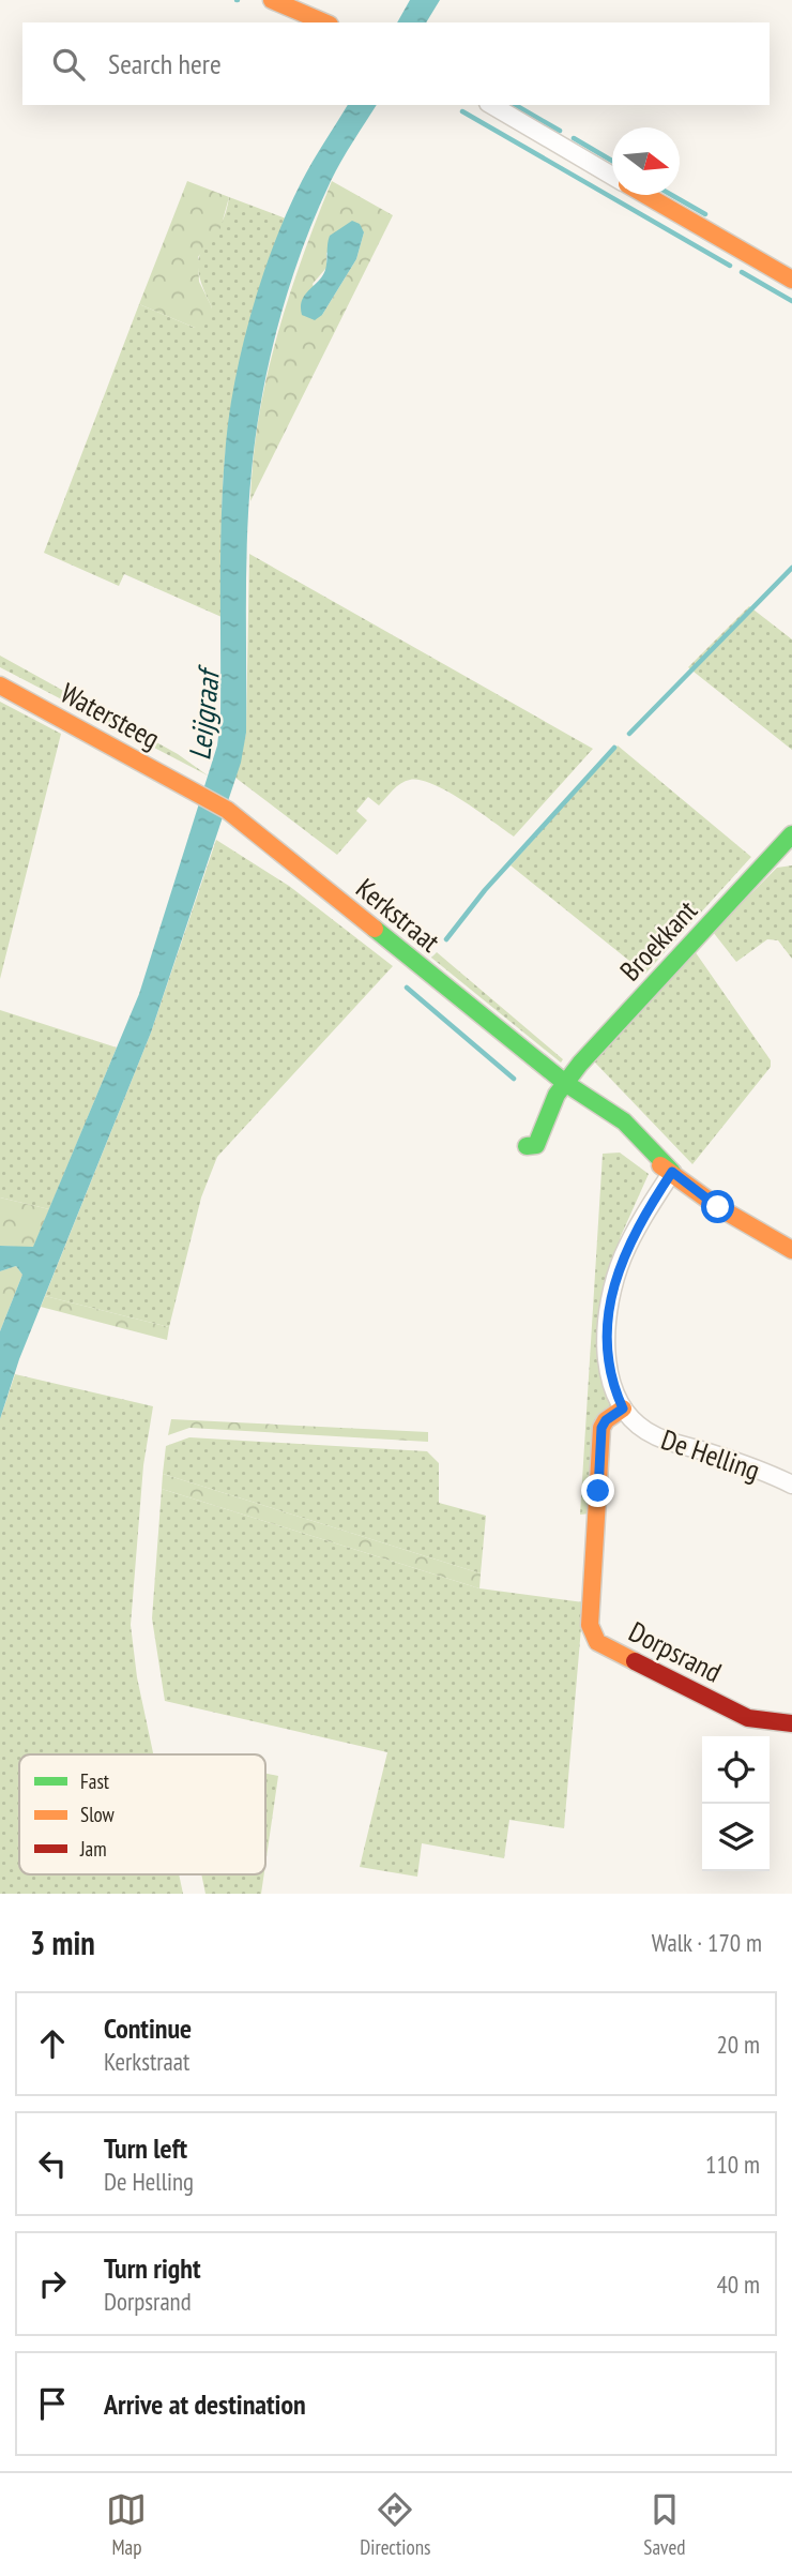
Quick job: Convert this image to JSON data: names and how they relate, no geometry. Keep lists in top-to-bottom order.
{
  "streets": {
    "street": [
      "Watersteeg",
      "Kerkstraat",
      "Broekkant",
      "De Helling",
      "Dorpsrand"
    ]
  },
  "crossings": [
    ["Watersteeg", "Kerkstraat"],
    ["Kerkstraat", "Broekkant"],
    ["Kerkstraat", "De Helling"],
    ["De Helling", "Dorpsrand"]
  ],
  "water": ["Leijgraaf"],
  "legend": ["Fast", "Slow", "Jam"],
  "north": "right",
  "page": {
    "search": "Search here",
    "heading": ["3 min", "Walk · 170 m"],
    "list": [
      ["Continue", "Kerkstraat", "20 m"],
      ["Turn left", "De Helling", "110 m"],
      ["Turn right", "Dorpsrand", "40 m"],
      "Arrive at destination"
    ],
    "nav": ["Map", "Directions", "Saved"]
  }
}
